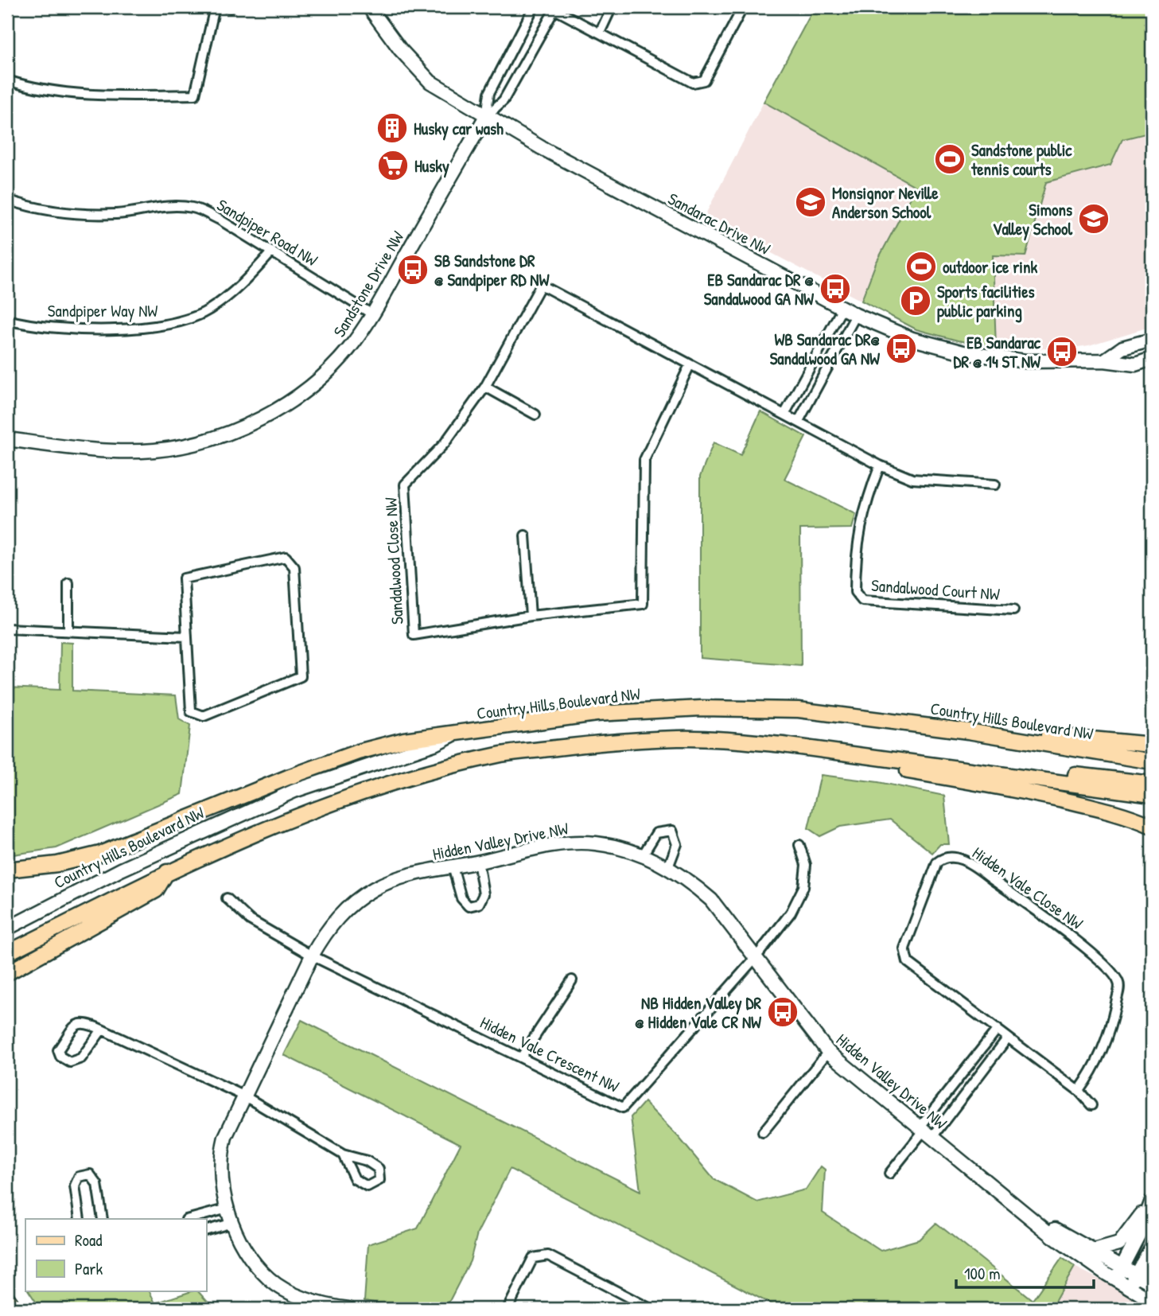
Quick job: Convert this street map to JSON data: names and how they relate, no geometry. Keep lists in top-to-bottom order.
{
  "streets": {
    "main road": ["Country Hills Boulevard NW"],
    "street": [
      "Sandarac Drive NW",
      "Sandpiper Road NW",
      "Sandstone Drive NW",
      "Sandpiper Way NW",
      "Sandalwood Close NW",
      "Sandalwood Court NW",
      "Hidden Valley Drive NW",
      "Hidden Vale Close NW",
      "Hidden Vale Crescent NW"
    ]
  },
  "crossings": [
    ["Sandarac Drive NW", "Sandstone Drive NW"],
    ["Sandpiper Road NW", "Sandstone Drive NW"],
    ["Sandpiper Road NW", "Sandpiper Way NW"],
    ["Sandalwood Close NW", "Sandalwood Court NW"],
    ["Hidden Valley Drive NW", "Hidden Vale Crescent NW"]
  ],
  "places": {
    "building": ["Husky car wash"],
    "sports": ["Sandstone public tennis courts", "outdoor ice rink"],
    "supermarket": ["Husky"],
    "school or university": ["Monsignor Neville Anderson School", "Simons Valley School"],
    "bus stop": [
      "SB Sandstone DR @ Sandpiper RD NW",
      "EB Sandarac DR @ Sandalwood GA NW",
      "WB Sandarac DR@ Sandalwood GA NW",
      "EB Sandarac DR @ 14 ST NW",
      "NB Hidden Valley DR @ Hidden Vale CR NW"
    ],
    "parking": ["Sports facilities public parking"]
  },
  "legend": ["Road", "Park"],
  "scale_bar": "100 m"
}
